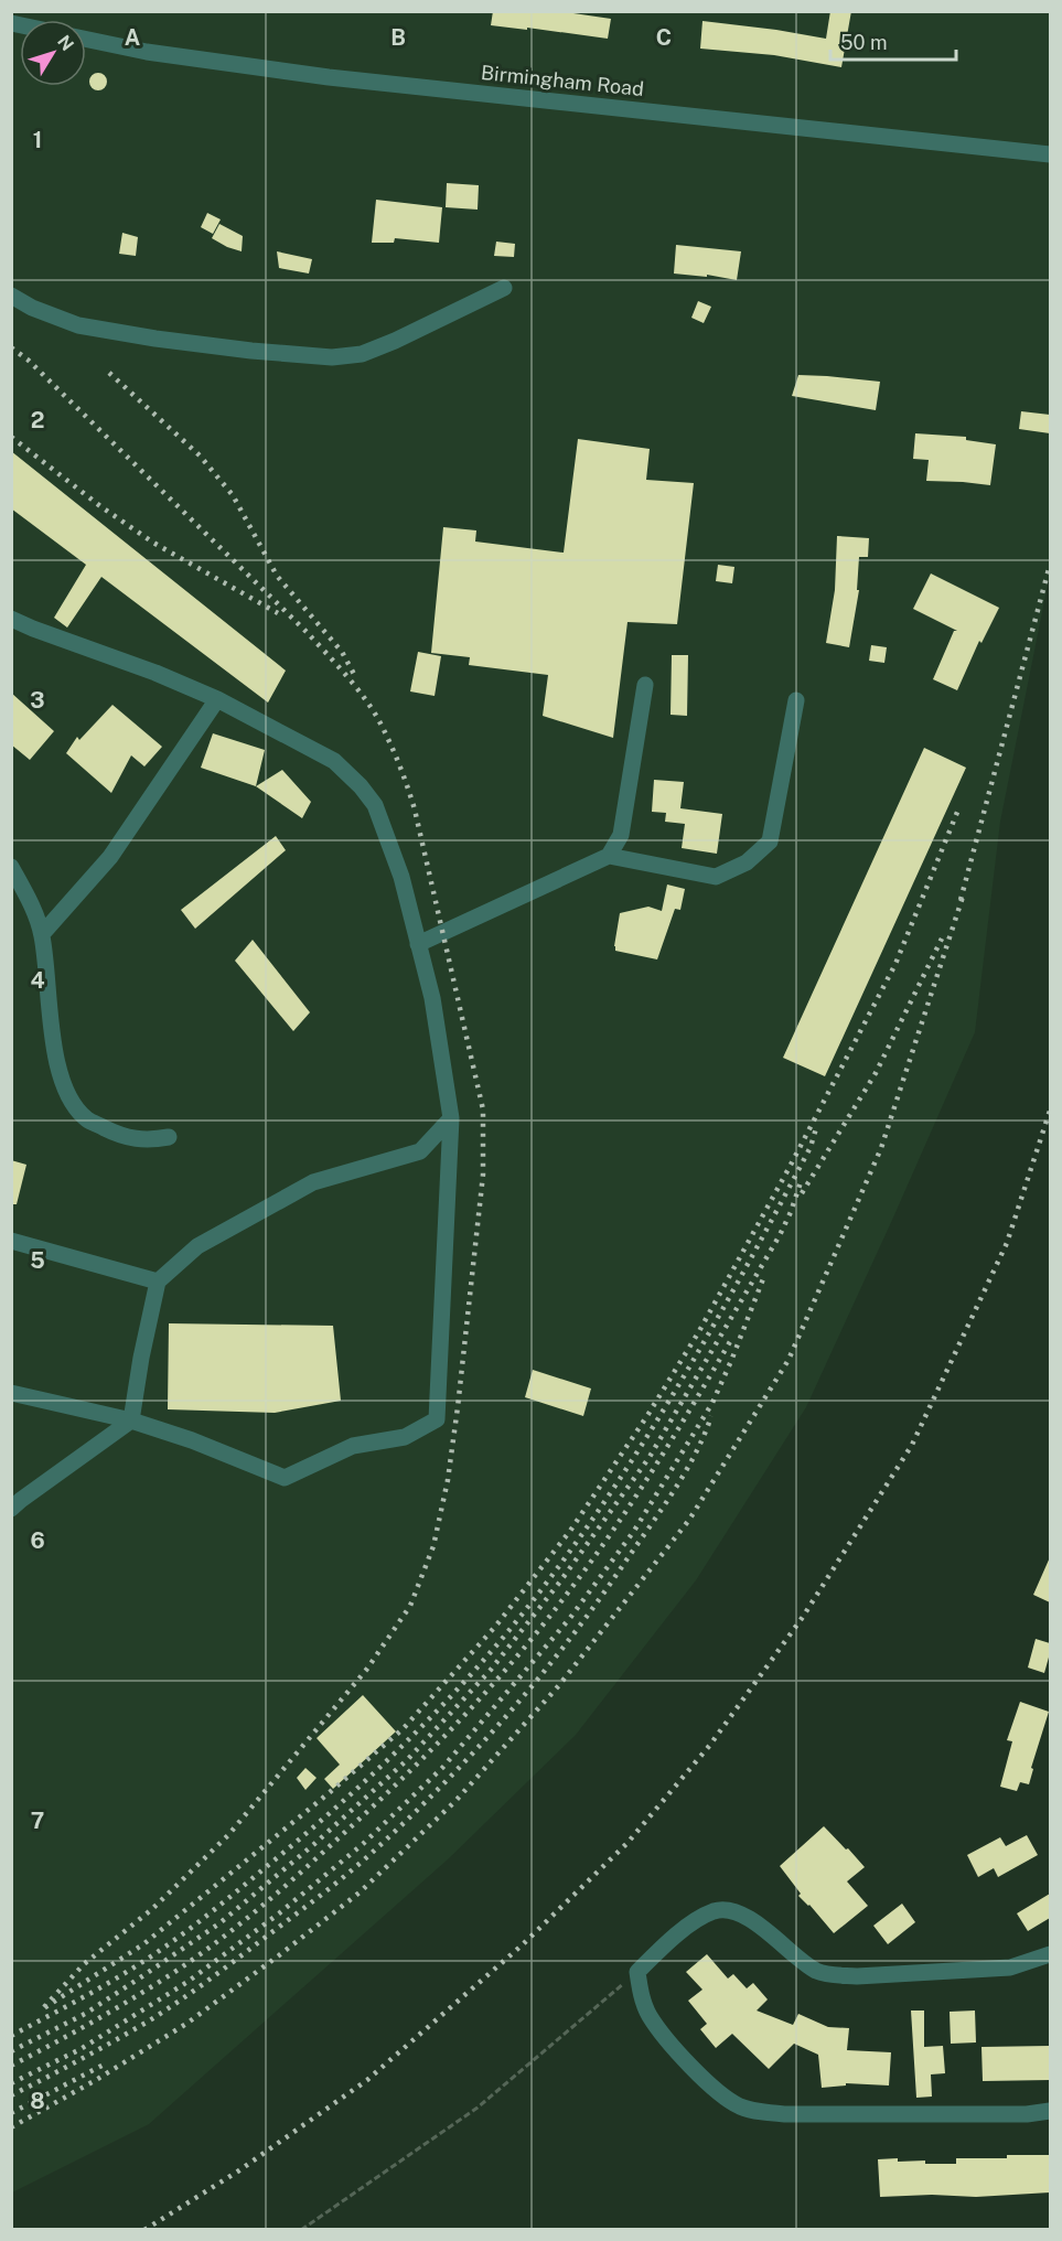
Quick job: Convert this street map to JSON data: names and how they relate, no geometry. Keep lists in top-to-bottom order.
{
  "streets": {
    "street": ["Birmingham Road"]
  },
  "scale_bar": "50 m",
  "north": "top right",
  "grid": {
    "columns": ["A", "B", "C"],
    "rows": [
      "1",
      "2",
      "3",
      "4",
      "5",
      "6",
      "7",
      "8"
    ]
  }
}
